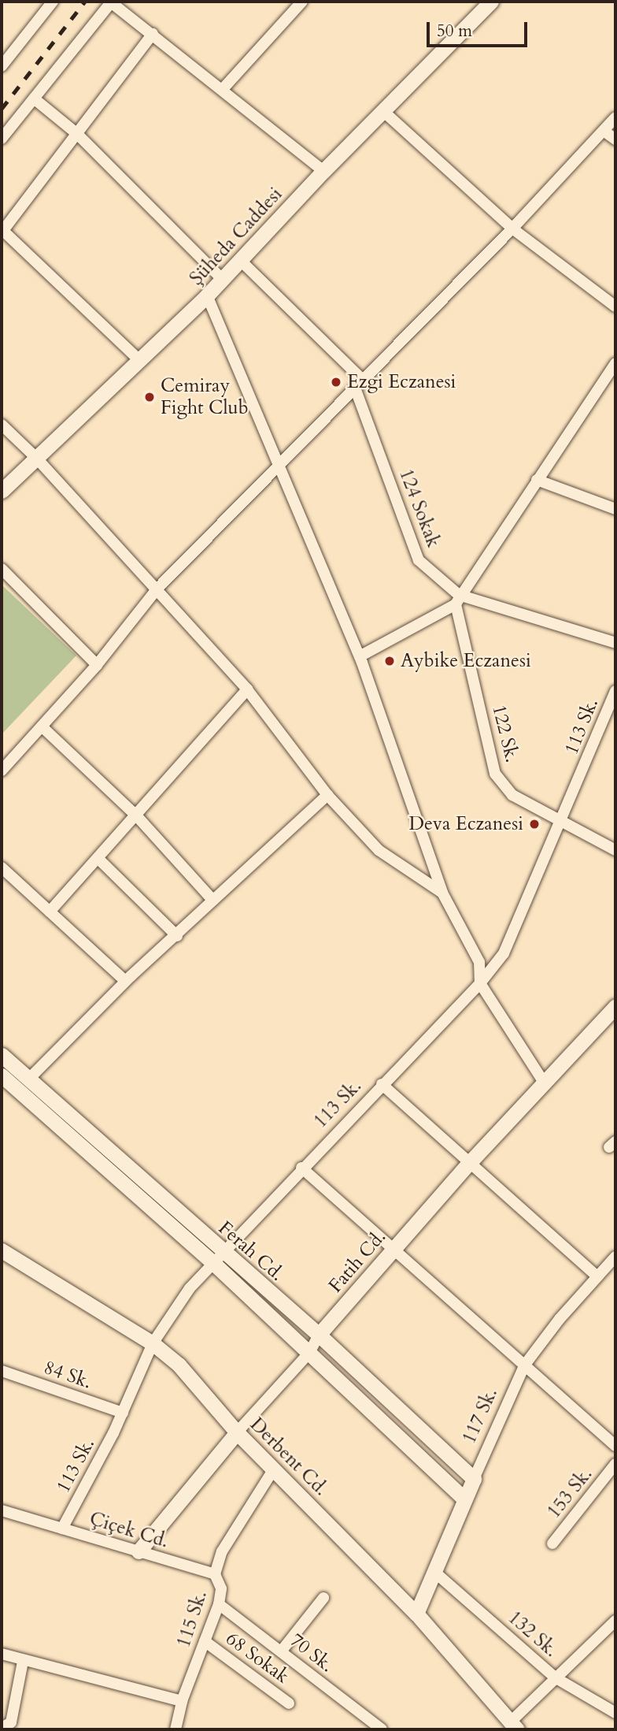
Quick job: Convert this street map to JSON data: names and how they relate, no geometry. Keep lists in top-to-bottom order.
{
  "streets": {
    "street": [
      "Şüheda Caddesi",
      "124 Sokak",
      "113 Sk.",
      "122 Sk.",
      "Ferah Cd.",
      "Fatih Cd.",
      "84 Sk.",
      "117 Sk.",
      "Derbent Cd.",
      "153 Sk.",
      "Çiçek Cd.",
      "115 Sk.",
      "132 Sk.",
      "70 Sk.",
      "68 Sokak"
    ]
  },
  "crossings": [
    ["124 Sokak", "122 Sk."],
    ["113 Sk.", "122 Sk."],
    ["113 Sk.", "Ferah Cd."],
    ["113 Sk.", "84 Sk."],
    ["113 Sk.", "Derbent Cd."],
    ["113 Sk.", "Çiçek Cd."],
    ["Ferah Cd.", "Fatih Cd."],
    ["Ferah Cd.", "117 Sk."],
    ["Fatih Cd.", "Derbent Cd."],
    ["Fatih Cd.", "Çiçek Cd."],
    ["117 Sk.", "Derbent Cd."],
    ["117 Sk.", "132 Sk."],
    ["Derbent Cd.", "115 Sk."],
    ["Çiçek Cd.", "115 Sk."],
    ["115 Sk.", "70 Sk."],
    ["115 Sk.", "68 Sokak"]
  ],
  "places": [
    "Ezgi Eczanesi",
    "Cemiray Fight Club",
    "Aybike Eczanesi",
    "Deva Eczanesi"
  ],
  "scale_bar": "50 m"
}
